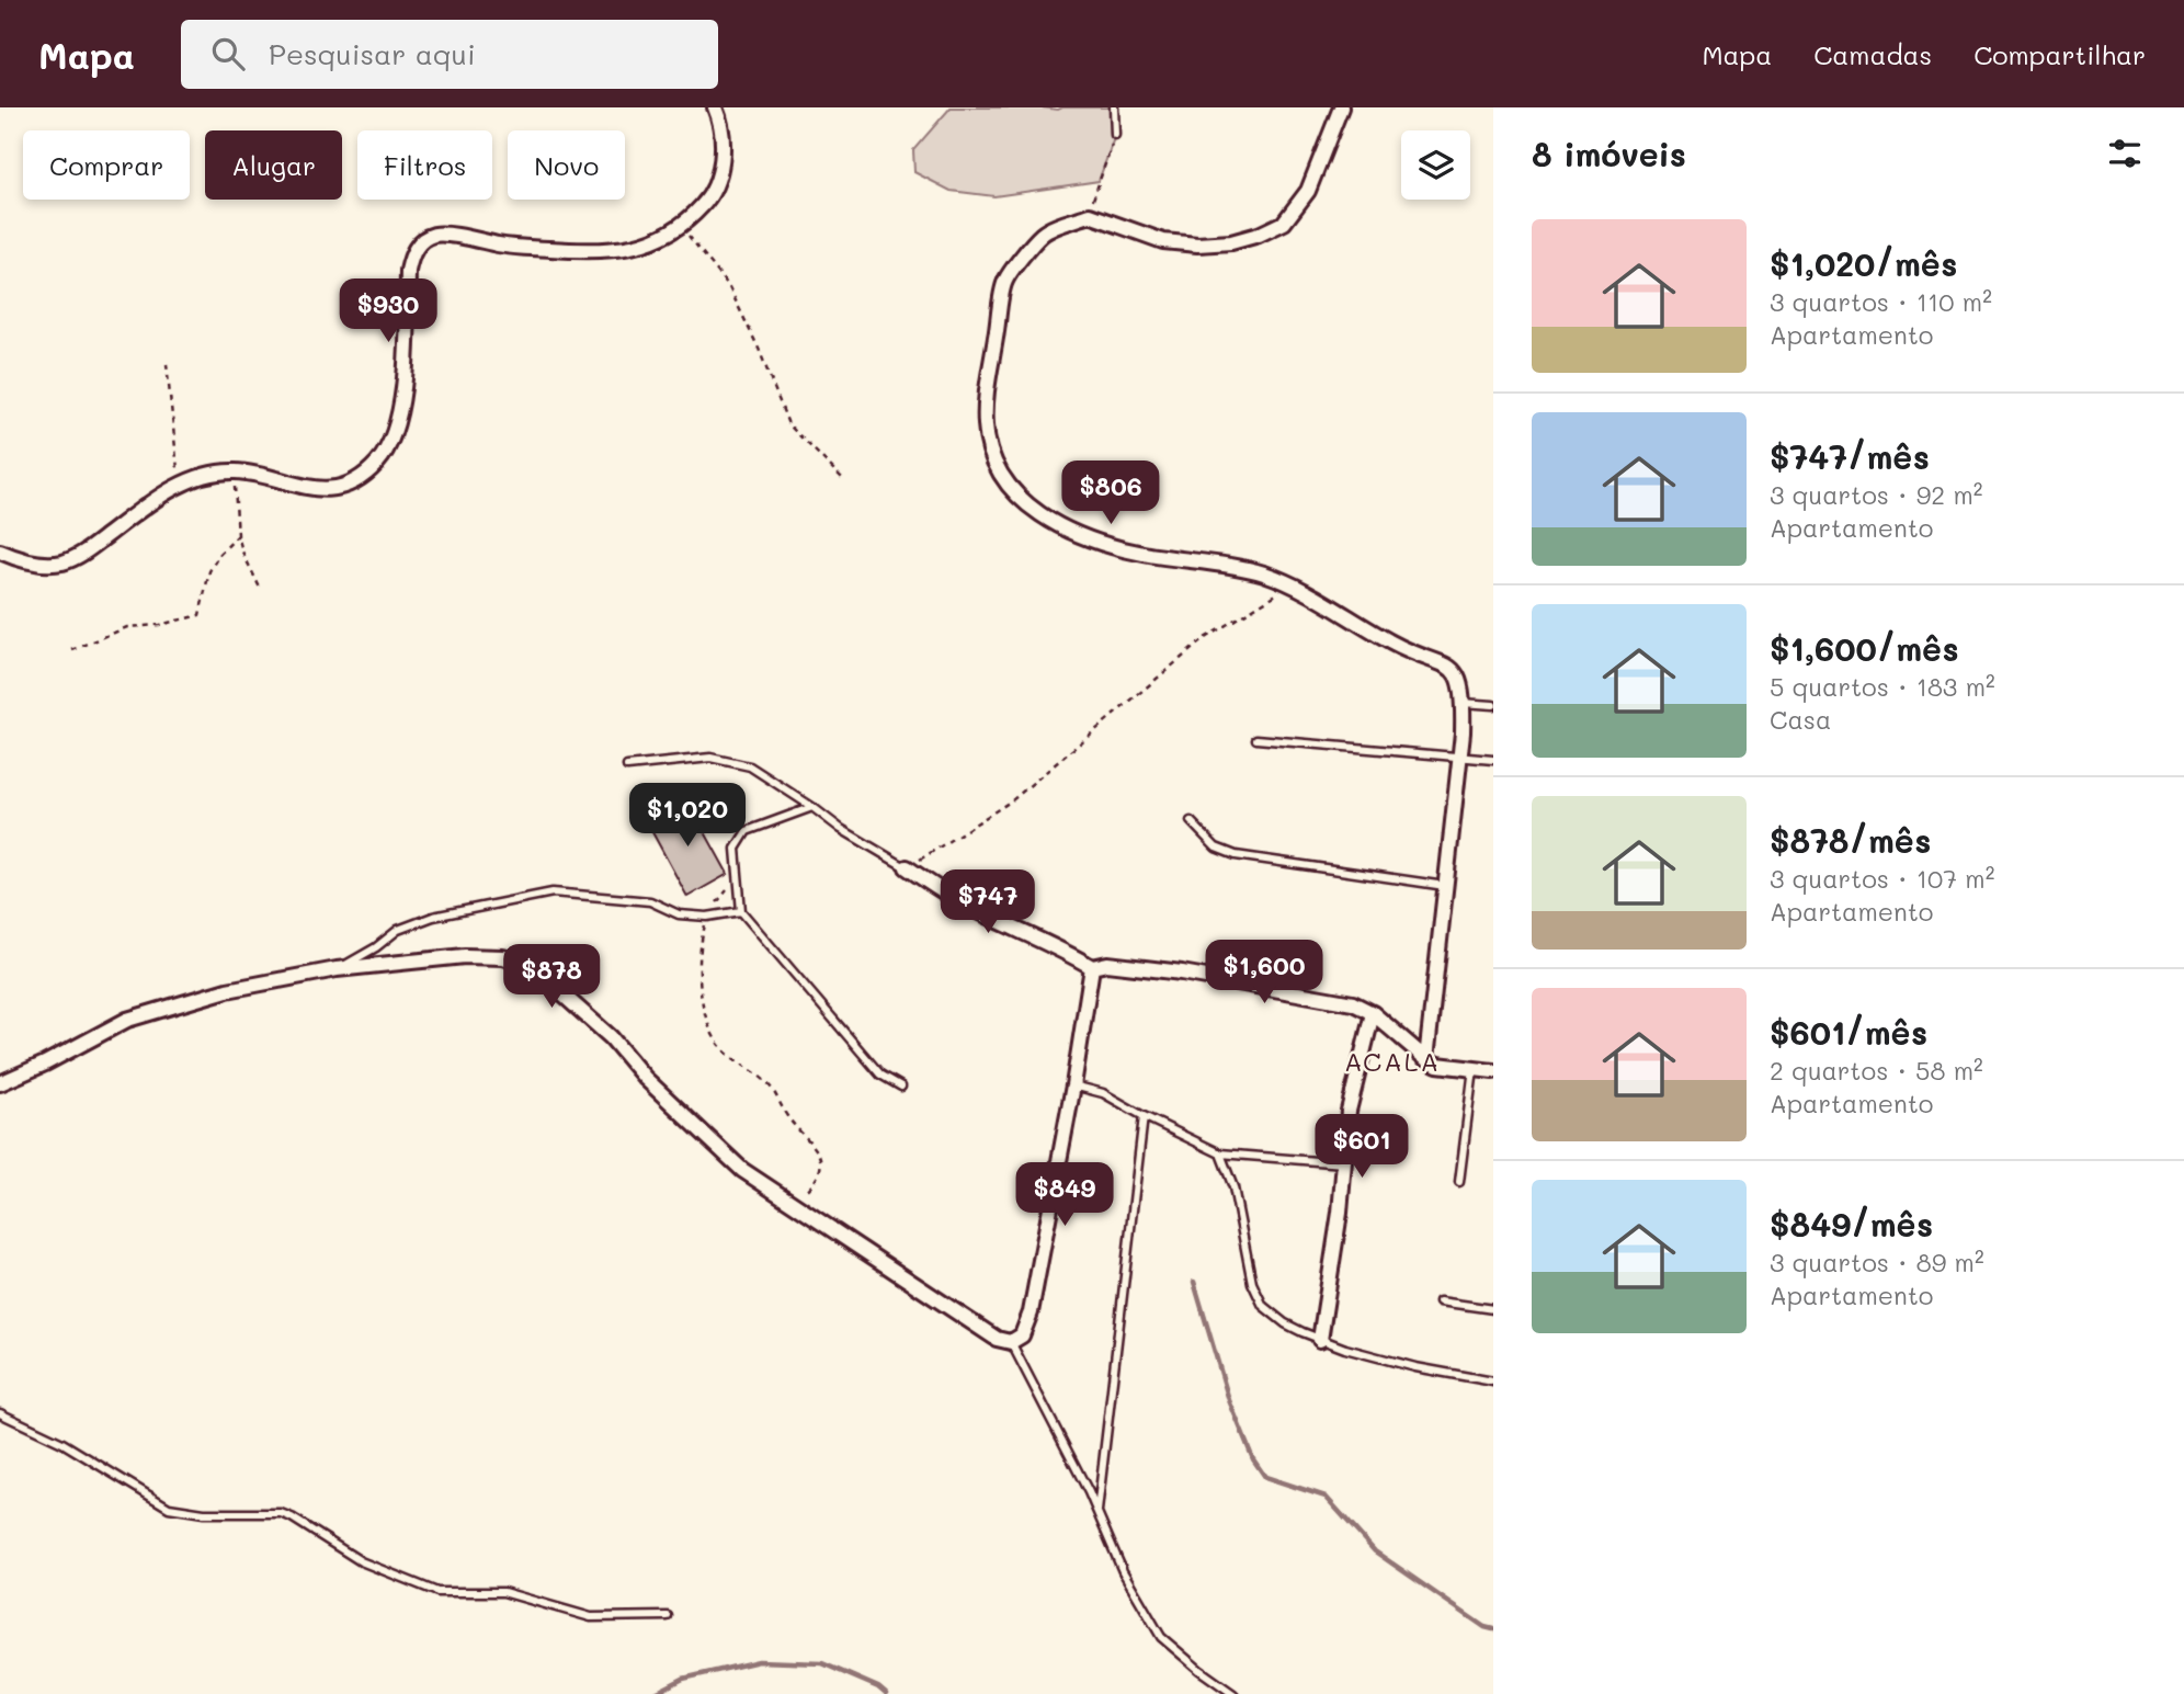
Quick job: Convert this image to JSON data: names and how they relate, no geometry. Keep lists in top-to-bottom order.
{
  "districts": ["ACALA"],
  "page": {
    "header": "Mapa",
    "search": "Pesquisar aqui",
    "nav": ["Mapa", "Camadas", "Compartilhar"],
    "heading": "8 imóveis",
    "chip": [
      "Comprar",
      "Alugar",
      "Filtros",
      "Novo"
    ],
    "list": [
      {
        "name": "$1,020/mês",
        "note": "3 quartos · 110 m² · Apartamento"
      },
      {
        "name": "$747/mês",
        "note": "3 quartos · 92 m² · Apartamento"
      },
      {
        "name": "$1,600/mês",
        "note": "5 quartos · 183 m² · Casa"
      },
      {
        "name": "$878/mês",
        "note": "3 quartos · 107 m² · Apartamento"
      },
      {
        "name": "$601/mês",
        "note": "2 quartos · 58 m² · Apartamento"
      },
      {
        "name": "$849/mês",
        "note": "3 quartos · 89 m² · Apartamento"
      }
    ],
    "price": [
      "$930",
      "$806",
      "$1,020",
      "$747",
      "$1,600",
      "$878",
      "$601",
      "$849"
    ]
  }
}
